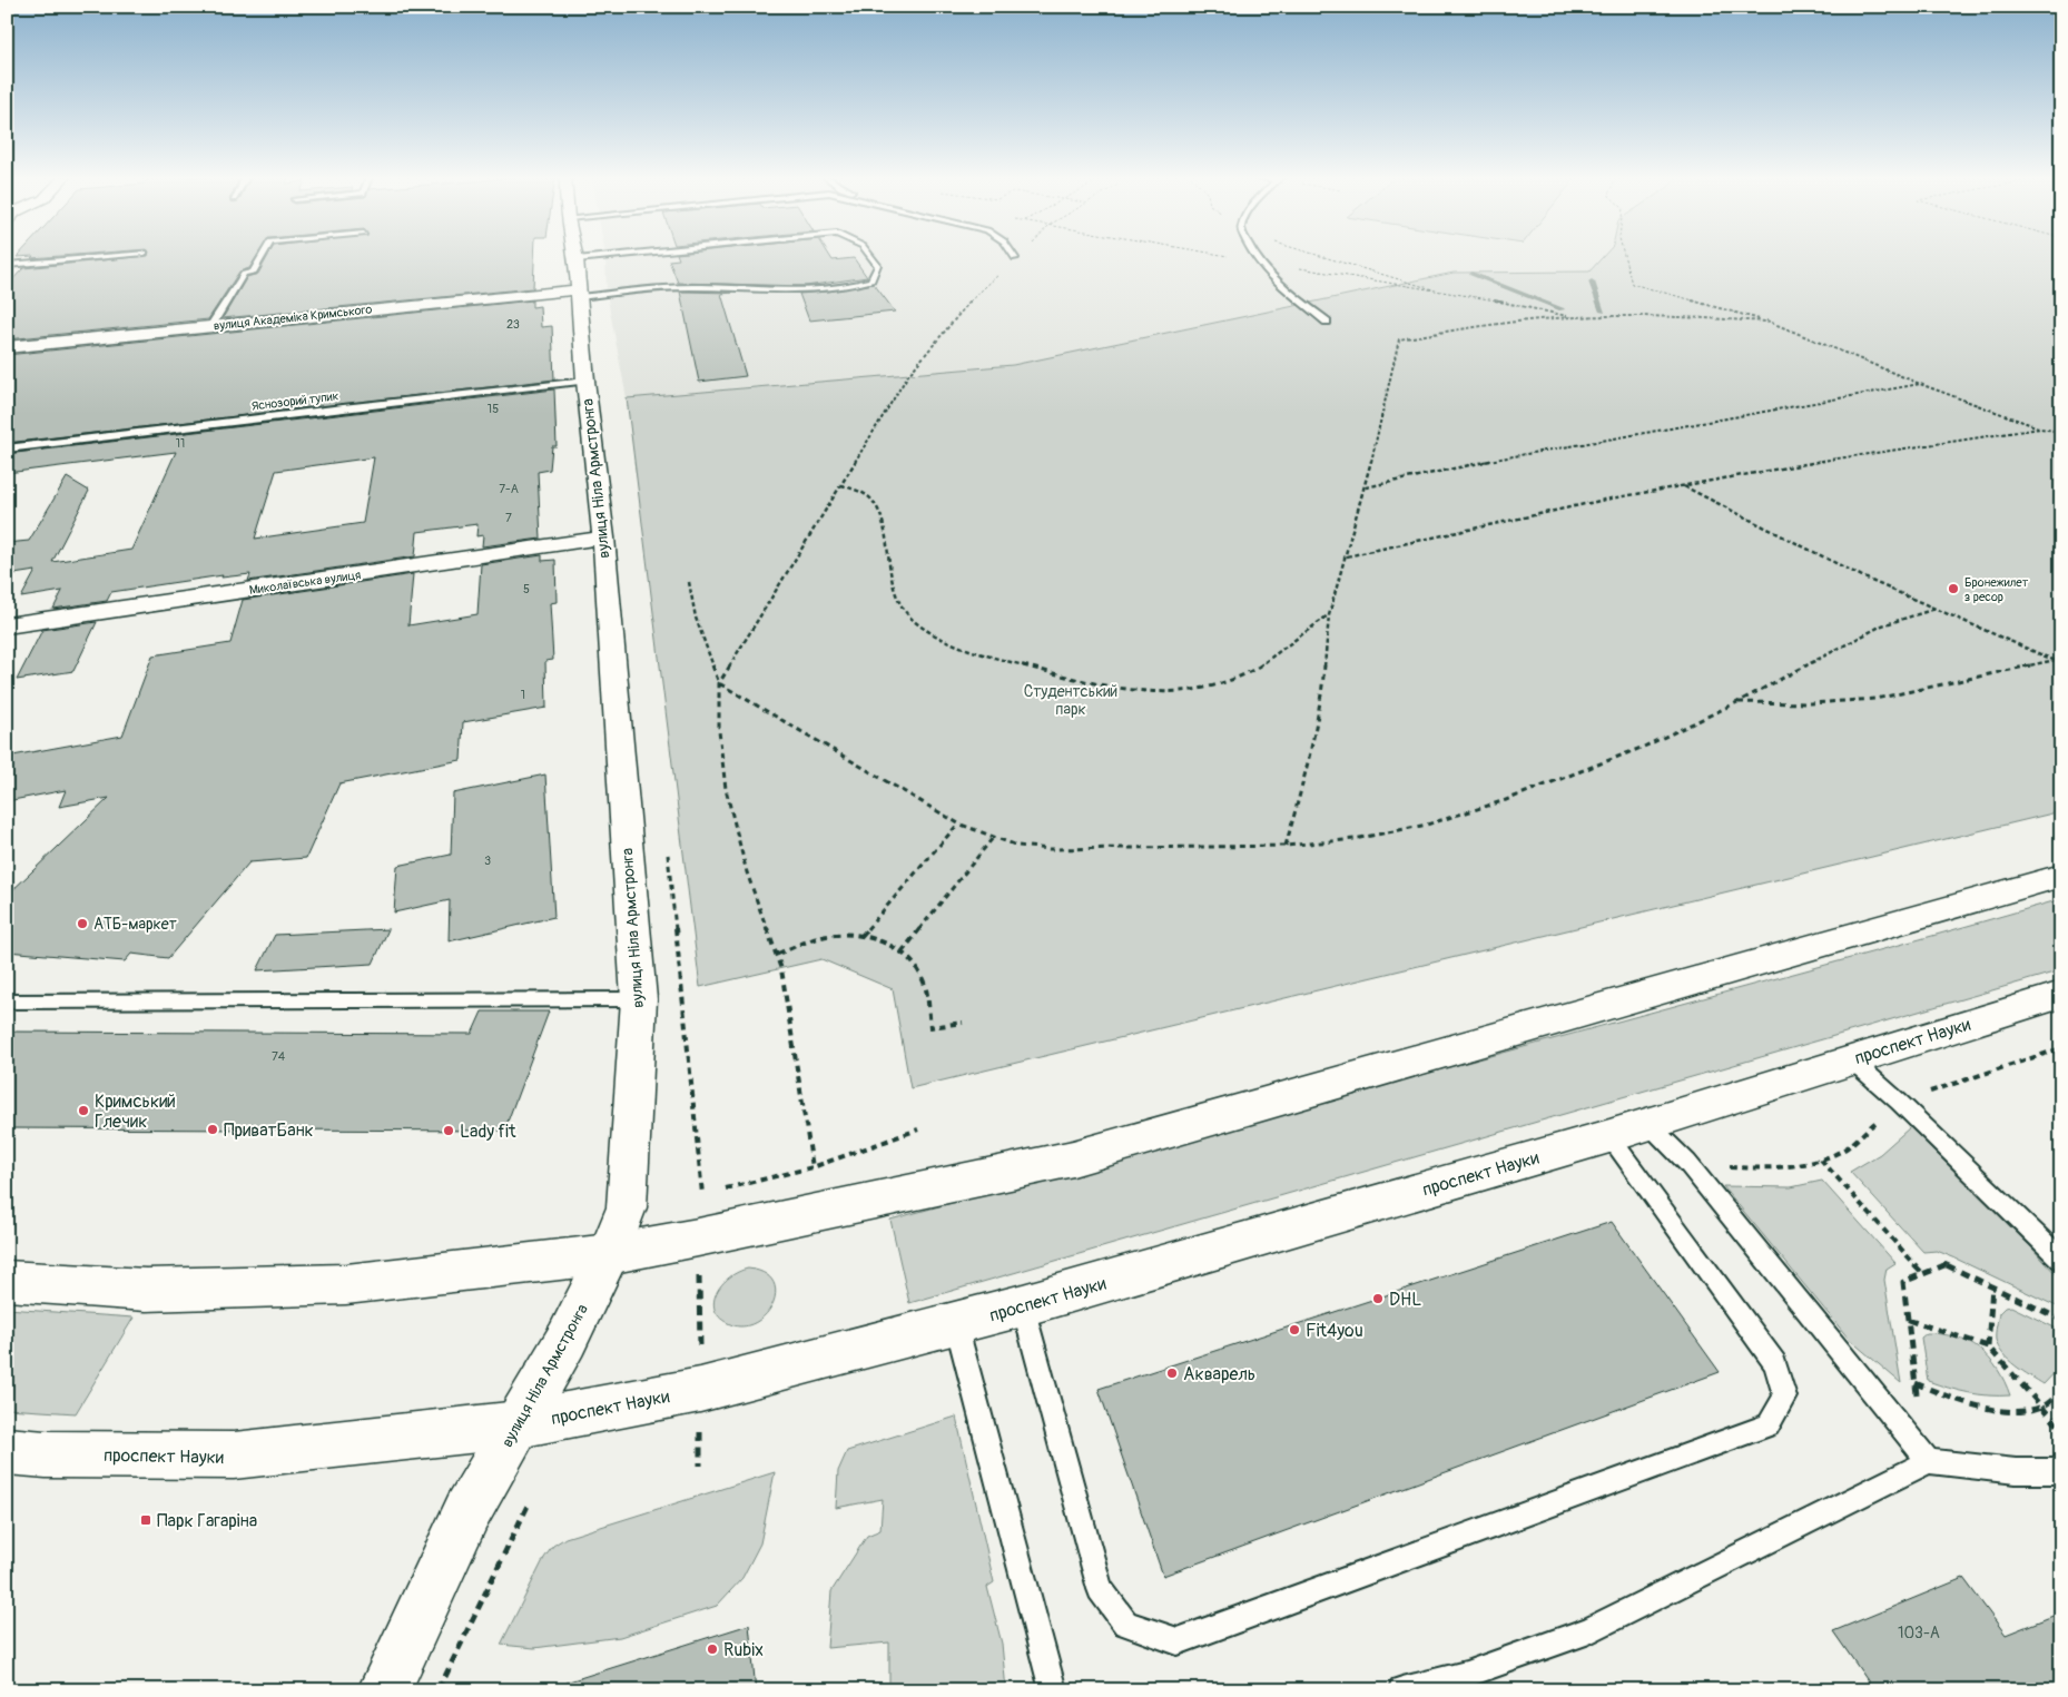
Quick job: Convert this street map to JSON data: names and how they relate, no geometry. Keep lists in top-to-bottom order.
{
  "streets": {
    "street": [
      "вулиця Академіка Кримського",
      "вулиця Ніла Армстронга",
      "Миколаївська вулиця",
      "проспект Науки"
    ],
    "lane": ["Яснозорий тупик"]
  },
  "crossings": [
    ["вулиця Академіка Кримського", "вулиця Ніла Армстронга"],
    ["Яснозорий тупик", "вулиця Ніла Армстронга"],
    ["вулиця Ніла Армстронга", "Миколаївська вулиця"],
    ["вулиця Ніла Армстронга", "проспект Науки"]
  ],
  "parks": ["Студентський парк"],
  "places": {
    "other": [
      "Бронежилет з ресор",
      "АТБ-маркет",
      "Кримський Глечик",
      "ПриватБанк",
      "Lady fit",
      "DHL",
      "Fit4you",
      "Акварель",
      "Rubix"
    ],
    "transit": ["Парк Гагаріна"]
  },
  "house_numbers": [
    "23",
    "15",
    "11",
    "7-А",
    "7",
    "5",
    "1",
    "3",
    "74",
    "103-А"
  ]
}
